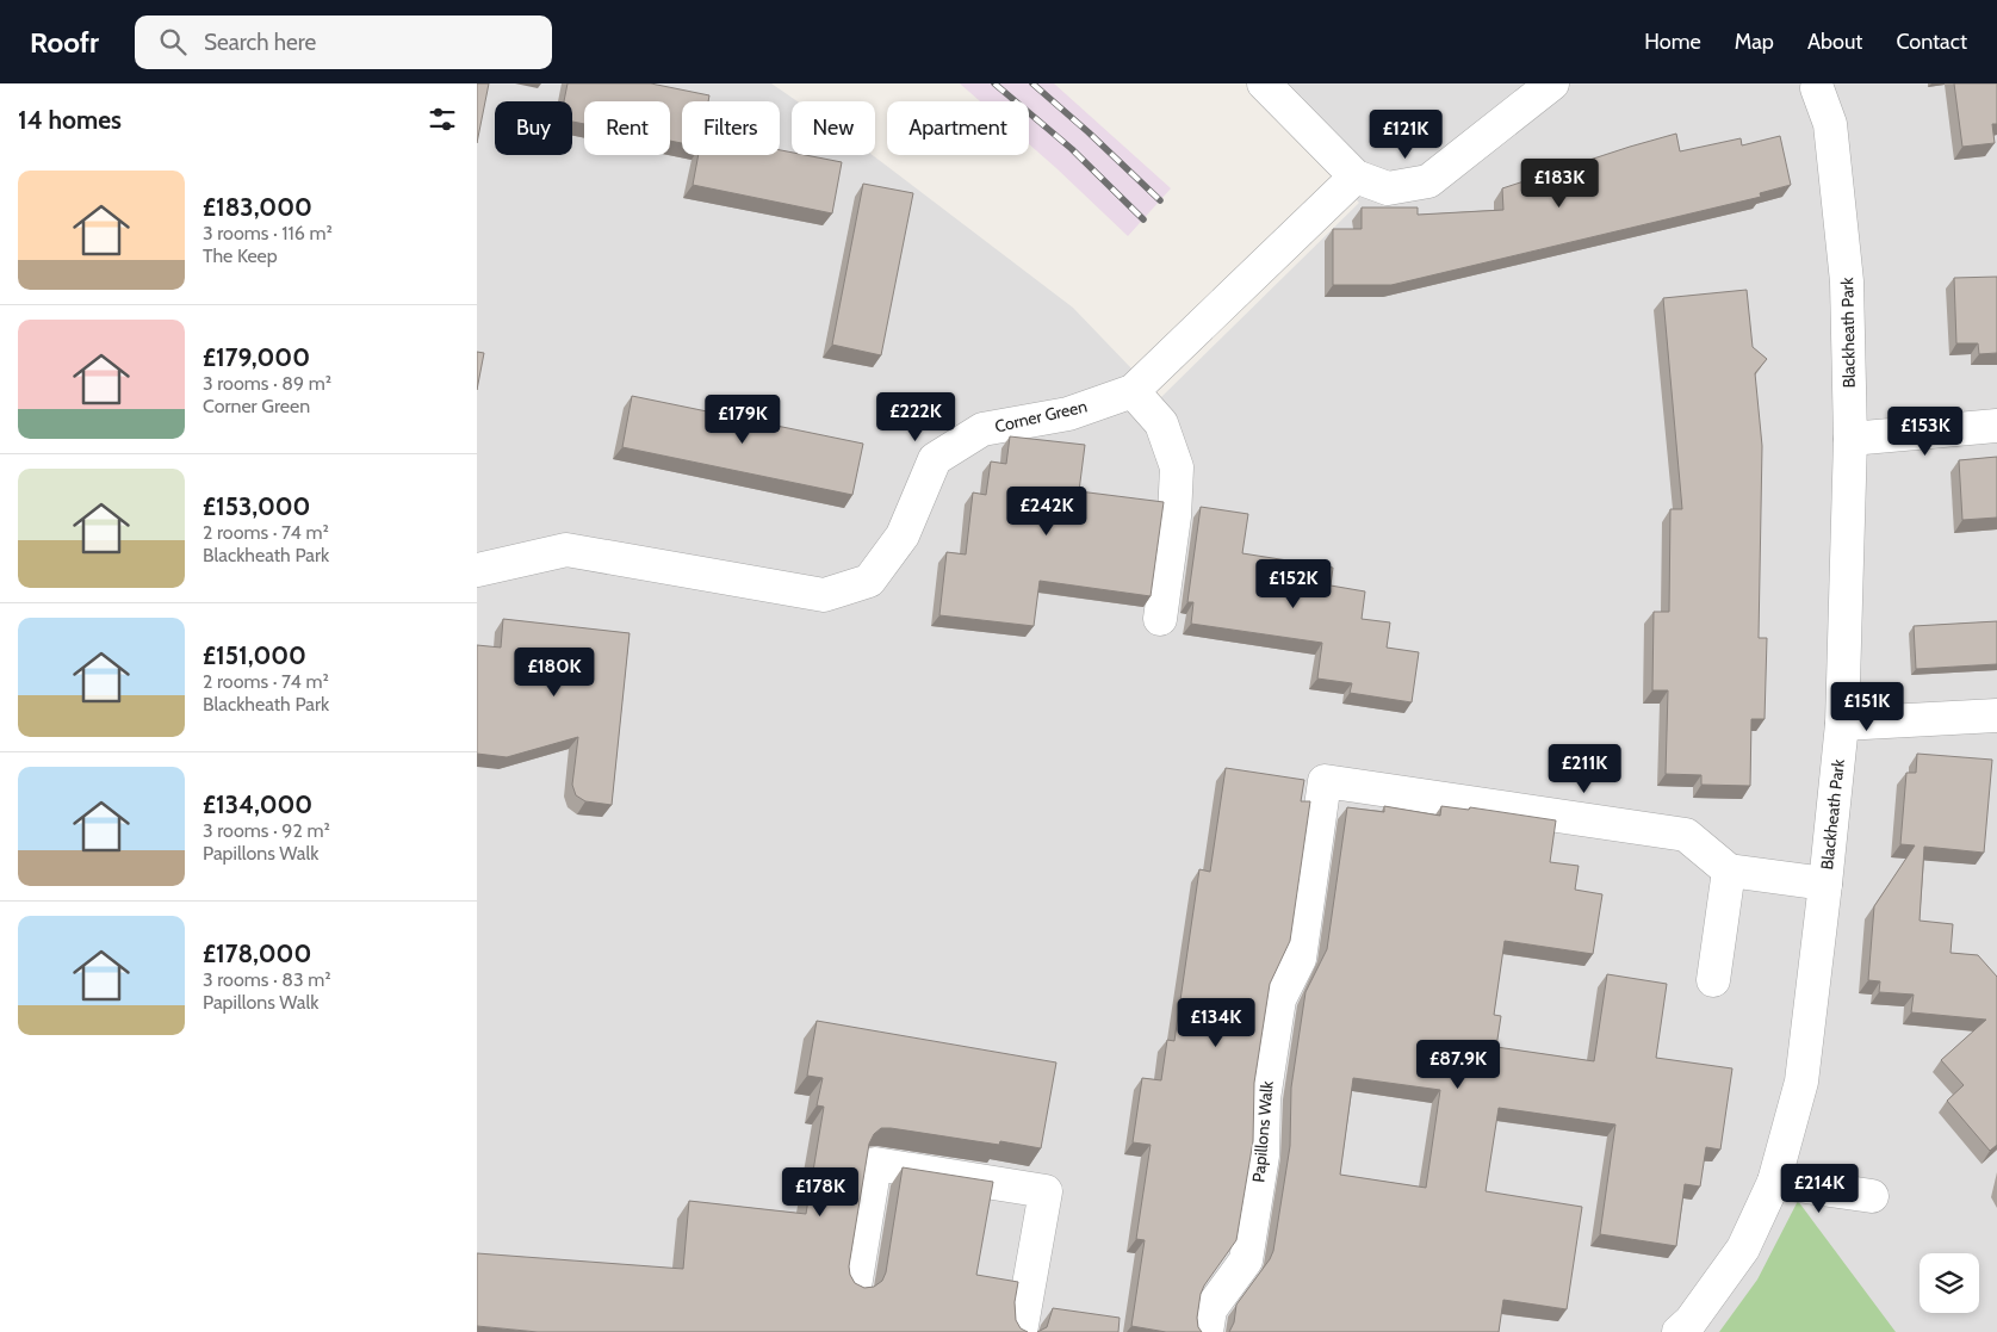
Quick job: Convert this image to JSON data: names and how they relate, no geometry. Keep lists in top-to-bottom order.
{
  "streets": {
    "street": ["Blackheath Park", "Corner Green", "Papillons Walk"]
  },
  "page": {
    "header": "Roofr",
    "search": "Search here",
    "nav": [
      "Home",
      "Map",
      "About",
      "Contact"
    ],
    "heading": "14 homes",
    "chip": [
      "Buy",
      "Rent",
      "Filters",
      "New",
      "Apartment"
    ],
    "price": [
      "£121K",
      "£183K",
      "£222K",
      "£179K",
      "£153K",
      "£242K",
      "£152K",
      "£180K",
      "£151K",
      "£211K",
      "£134K",
      "£87.9K",
      "£214K",
      "£178K"
    ],
    "list": [
      {
        "name": "£183,000",
        "note": "3 rooms · 116 m² · The Keep"
      },
      {
        "name": "£179,000",
        "note": "3 rooms · 89 m² · Corner Green"
      },
      {
        "name": "£153,000",
        "note": "2 rooms · 74 m² · Blackheath Park"
      },
      {
        "name": "£151,000",
        "note": "2 rooms · 74 m² · Blackheath Park"
      },
      {
        "name": "£134,000",
        "note": "3 rooms · 92 m² · Papillons Walk"
      },
      {
        "name": "£178,000",
        "note": "3 rooms · 83 m² · Papillons Walk"
      }
    ]
  }
}
